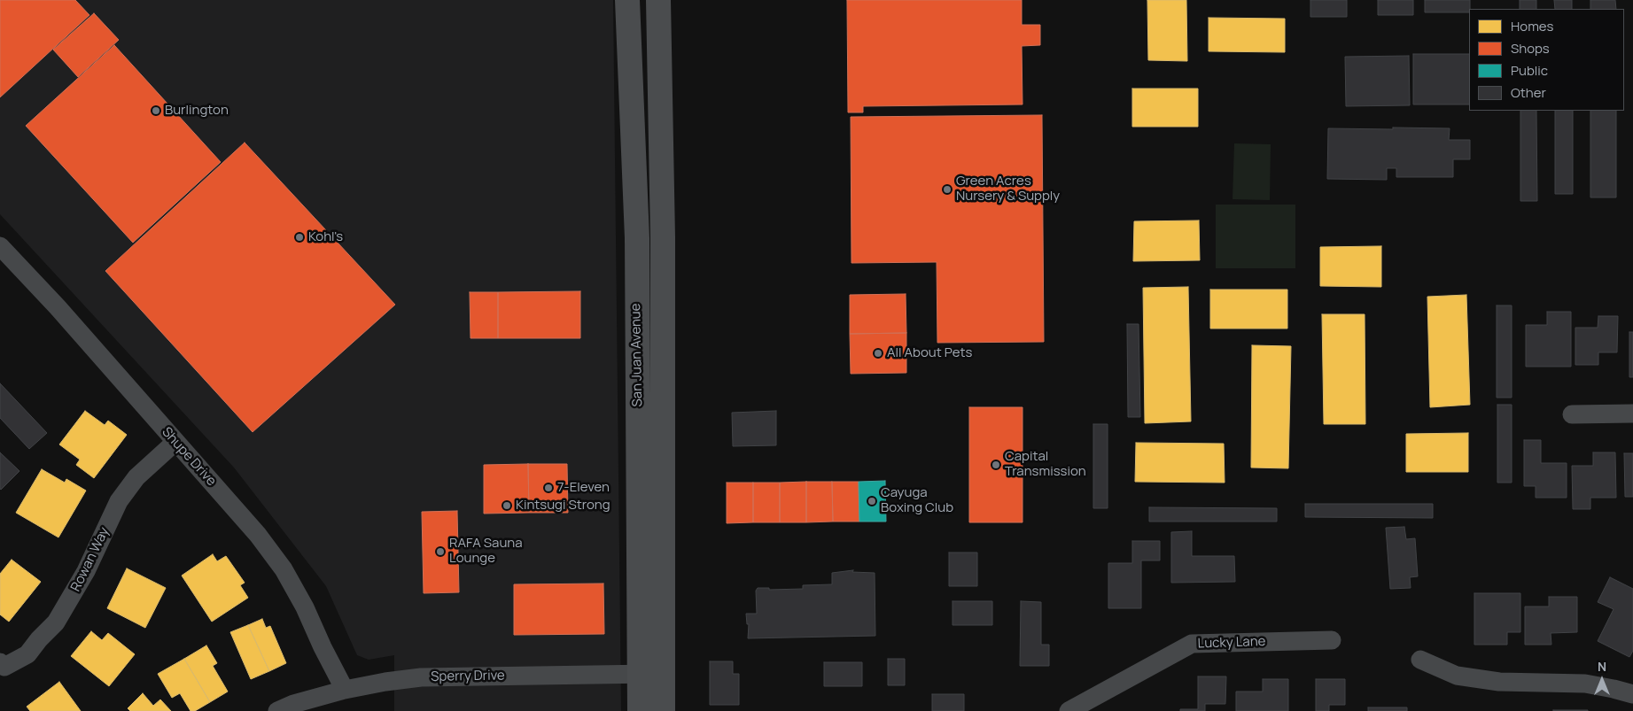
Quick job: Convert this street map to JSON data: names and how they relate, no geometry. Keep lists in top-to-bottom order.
{
  "streets": {
    "main road": ["San Juan Avenue"],
    "street": [
      "Shupe Drive",
      "Rowan Way",
      "Lucky Lane",
      "Sperry Drive"
    ]
  },
  "crossings": [
    ["San Juan Avenue", "Sperry Drive"],
    ["Shupe Drive", "Rowan Way"],
    ["Shupe Drive", "Sperry Drive"]
  ],
  "places": [
    "Burlington",
    "Green Acres Nursery & Supply",
    "Kohl's",
    "All About Pets",
    "Capital Transmission",
    "7-Eleven",
    "Cayuga Boxing Club",
    "Kintsugi Strong",
    "RAFA Sauna Lounge"
  ],
  "legend": [
    "Homes",
    "Shops",
    "Public",
    "Other"
  ],
  "north": "top"
}
